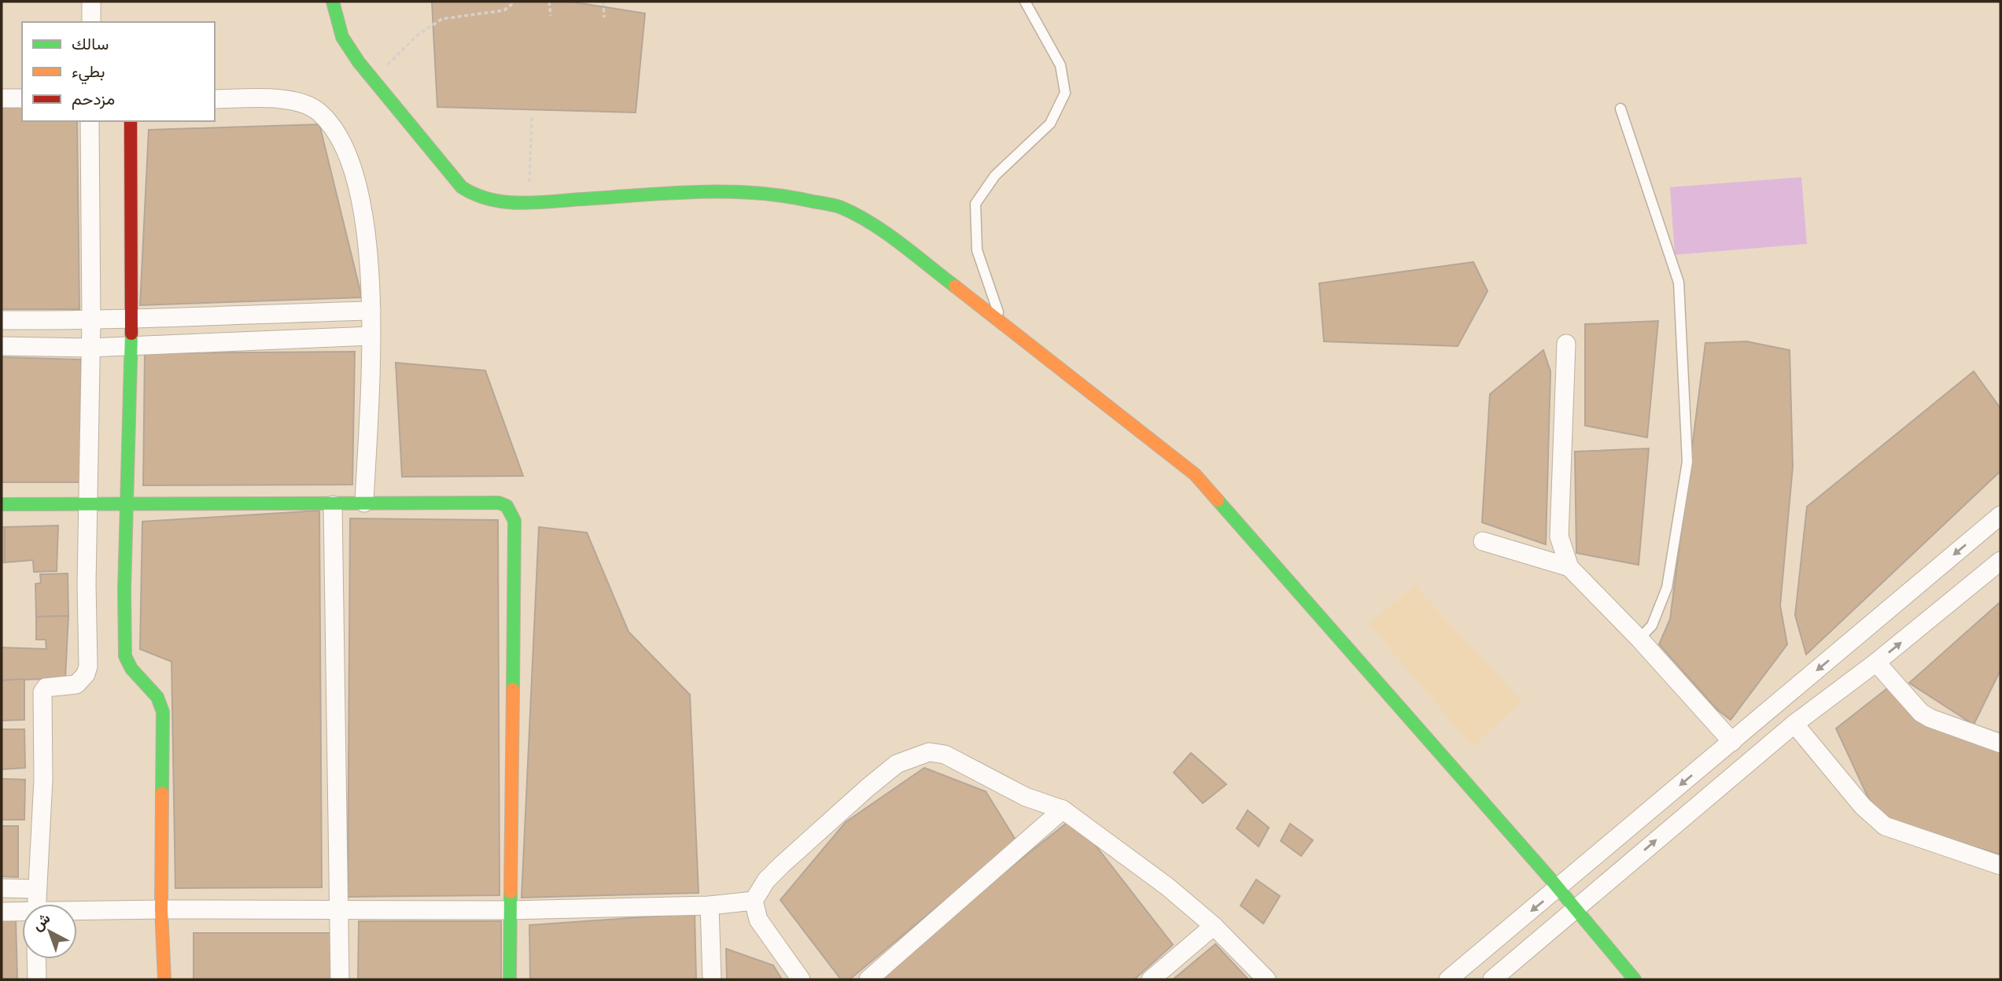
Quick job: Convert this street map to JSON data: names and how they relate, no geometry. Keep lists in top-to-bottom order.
{
  "legend": ["سالك", "بطيء", "مزدحم"],
  "north": "top left"
}
